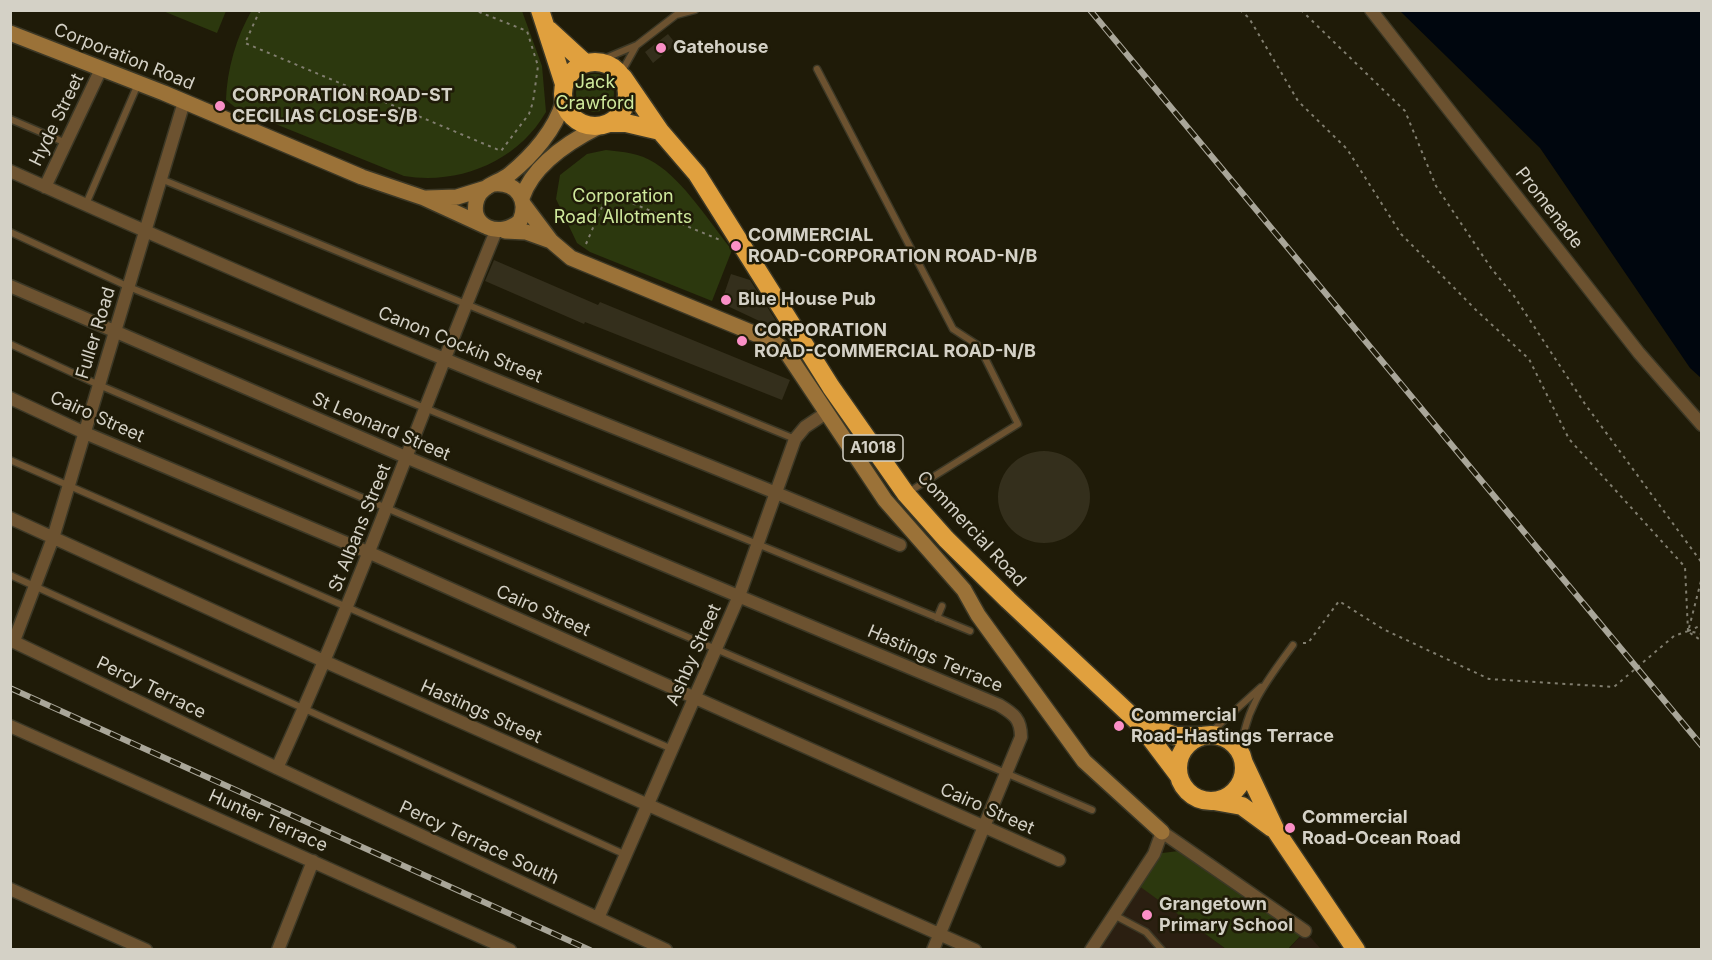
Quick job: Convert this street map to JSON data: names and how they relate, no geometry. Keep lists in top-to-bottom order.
{
  "streets": {
    "highway": ["A1018", "Commercial Road"],
    "street": [
      "Corporation Road",
      "Hyde Street",
      "Promenade",
      "Fuller Road",
      "Canon Cockin Street",
      "Cairo Street",
      "St Leonard Street",
      "St Albans Street",
      "Ashby Street",
      "Hastings Terrace",
      "Percy Terrace",
      "Hastings Street",
      "Hunter Terrace",
      "Percy Terrace South"
    ]
  },
  "crossings": [
    ["Corporation Road", "Hyde Street"],
    ["Corporation Road", "Fuller Road"],
    ["Corporation Road", "St Albans Street"],
    ["Corporation Road", "Commercial Road"],
    ["Corporation Road", "Ashby Street"],
    ["Hyde Street", "Canon Cockin Street"],
    ["Fuller Road", "Canon Cockin Street"],
    ["Fuller Road", "Cairo Street"],
    ["Fuller Road", "St Leonard Street"],
    ["Fuller Road", "Percy Terrace"],
    ["Fuller Road", "Hastings Street"],
    ["Canon Cockin Street", "St Albans Street"],
    ["Canon Cockin Street", "Ashby Street"],
    ["Cairo Street", "St Albans Street"],
    ["Cairo Street", "Ashby Street"],
    ["Cairo Street", "Hastings Terrace"],
    ["St Leonard Street", "St Albans Street"],
    ["St Leonard Street", "Ashby Street"],
    ["St Leonard Street", "Hastings Terrace"],
    ["St Albans Street", "Percy Terrace"],
    ["St Albans Street", "Hastings Street"],
    ["St Albans Street", "Percy Terrace South"],
    ["Ashby Street", "Hastings Terrace"],
    ["Ashby Street", "Hastings Street"],
    ["Ashby Street", "Percy Terrace South"],
    ["Hastings Terrace", "Hastings Street"],
    ["Percy Terrace", "Percy Terrace South"]
  ],
  "parks": ["Jack Crawford", "Corporation Road Allotments"],
  "places": [
    "Gatehouse",
    "CORPORATION ROAD-ST CECILIAS CLOSE-S/B",
    "COMMERCIAL ROAD-CORPORATION ROAD-N/B",
    "Blue House Pub",
    "CORPORATION ROAD-COMMERCIAL ROAD-N/B",
    "Commercial Road-Hastings Terrace",
    "Commercial Road-Ocean Road",
    "Grangetown Primary School"
  ]
}
